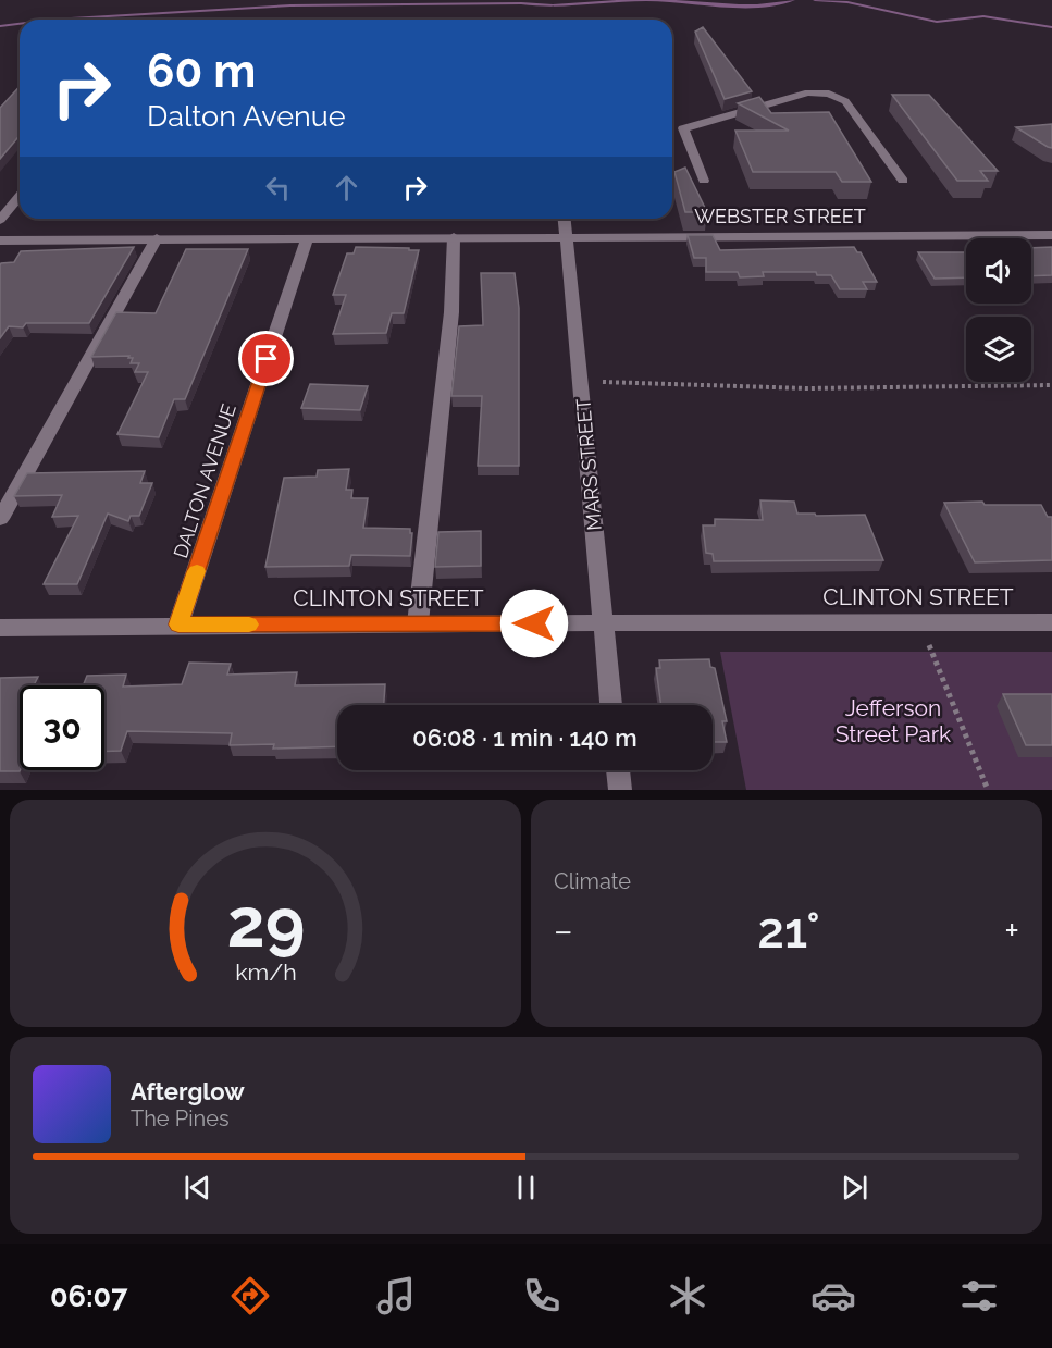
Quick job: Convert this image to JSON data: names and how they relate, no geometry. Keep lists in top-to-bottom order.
{
  "streets": {
    "street": [
      "WEBSTER STREET",
      "MARS STREET",
      "DALTON AVENUE",
      "CLINTON STREET"
    ]
  },
  "crossings": [
    ["WEBSTER STREET", "MARS STREET"],
    ["WEBSTER STREET", "DALTON AVENUE"],
    ["MARS STREET", "CLINTON STREET"],
    ["DALTON AVENUE", "CLINTON STREET"]
  ],
  "parks": ["Jefferson Street Park"],
  "page": {
    "turn": ["60 m", "Dalton Avenue"],
    "limit": "30",
    "trip": "06:08 · 1 min · 140 m",
    "tile": "Climate",
    "heat": ["−", "21°", "+"],
    "song": ["Afterglow", "The Pines"],
    "tabs": "06:07",
    "gauge": ["29", "km/h"]
  }
}
